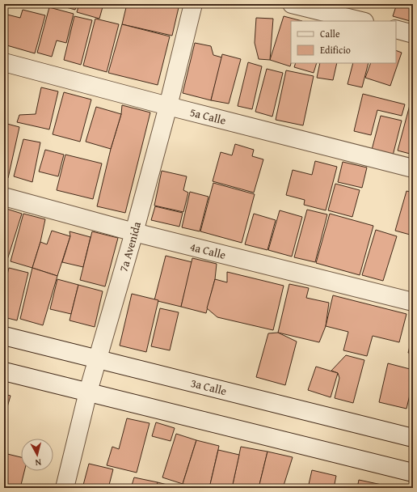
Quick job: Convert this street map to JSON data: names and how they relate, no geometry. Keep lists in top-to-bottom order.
{
  "streets": {
    "street": [
      "5a Calle",
      "7a Avenida",
      "4a Calle",
      "3a Calle"
    ]
  },
  "crossings": [
    ["5a Calle", "7a Avenida"],
    ["7a Avenida", "4a Calle"],
    ["7a Avenida", "3a Calle"]
  ],
  "legend": ["Calle", "Edificio"],
  "north": "bottom"
}
